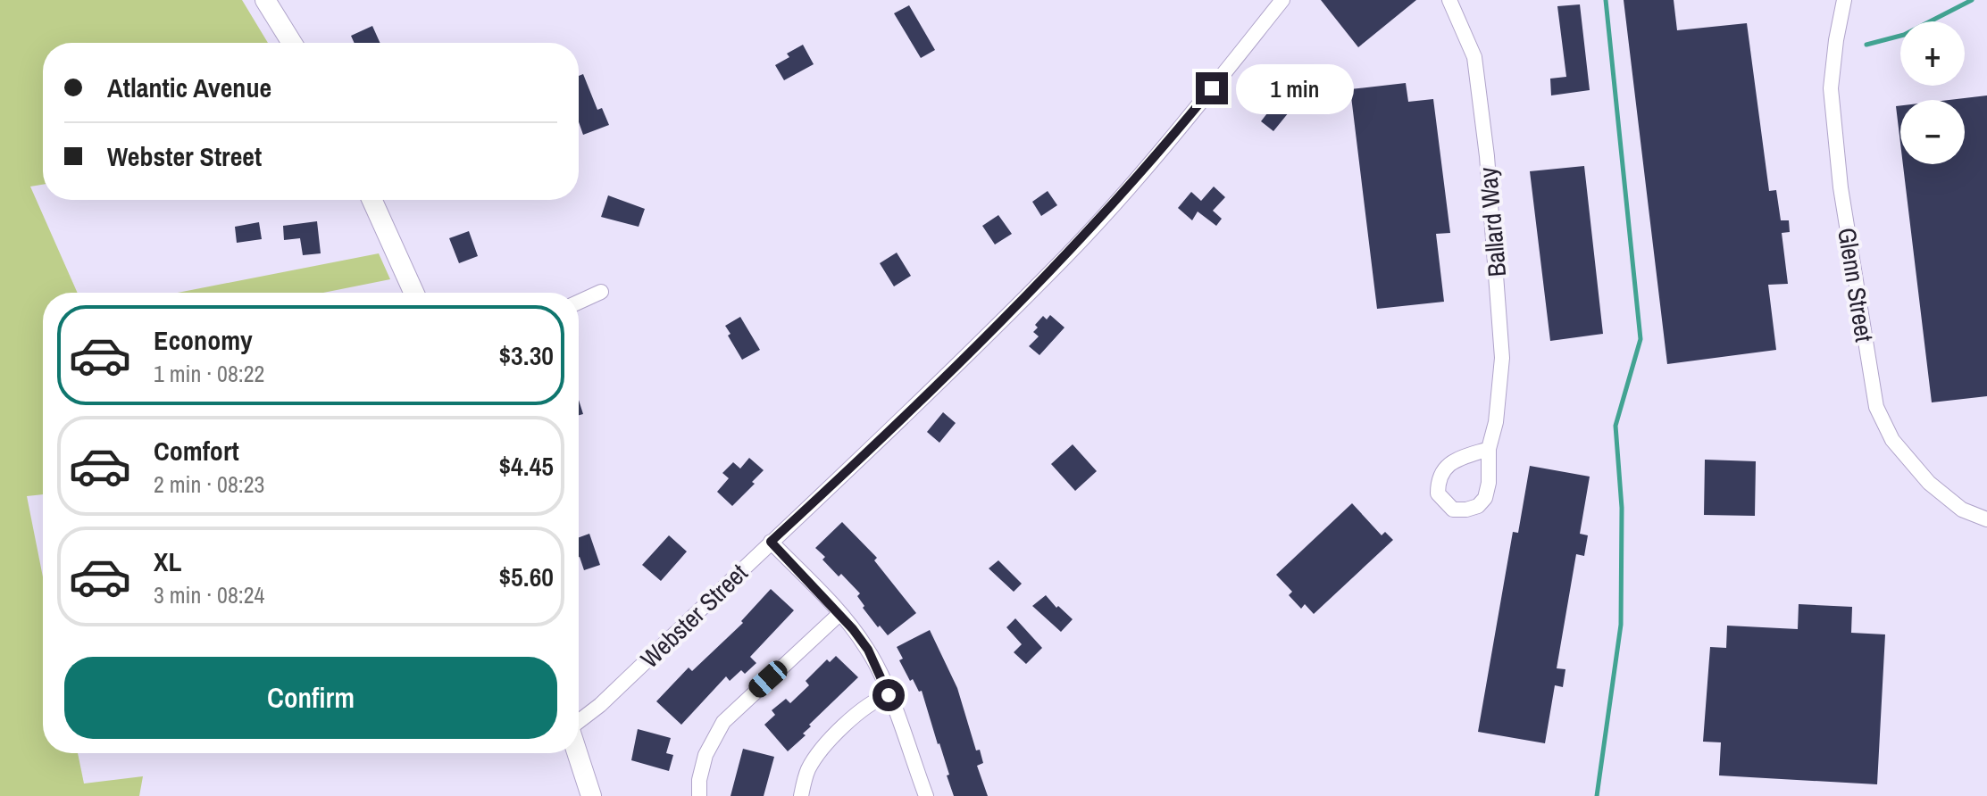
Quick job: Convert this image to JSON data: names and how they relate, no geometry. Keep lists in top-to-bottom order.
{
  "streets": {
    "street": ["Ballard Way", "Glenn Street", "Webster Street"]
  },
  "page": {
    "map_buttons": ["+", "−"],
    "banner": ["Atlantic Avenue", "Webster Street"],
    "bubble": "1 min",
    "list": [
      {
        "name": "Economy",
        "note": "1 min · 08:22",
        "value": "$3.30"
      },
      {
        "name": "Comfort",
        "note": "2 min · 08:23",
        "value": "$4.45"
      },
      {
        "name": "XL",
        "note": "3 min · 08:24",
        "value": "$5.60"
      }
    ],
    "buttons": "Confirm"
  }
}
